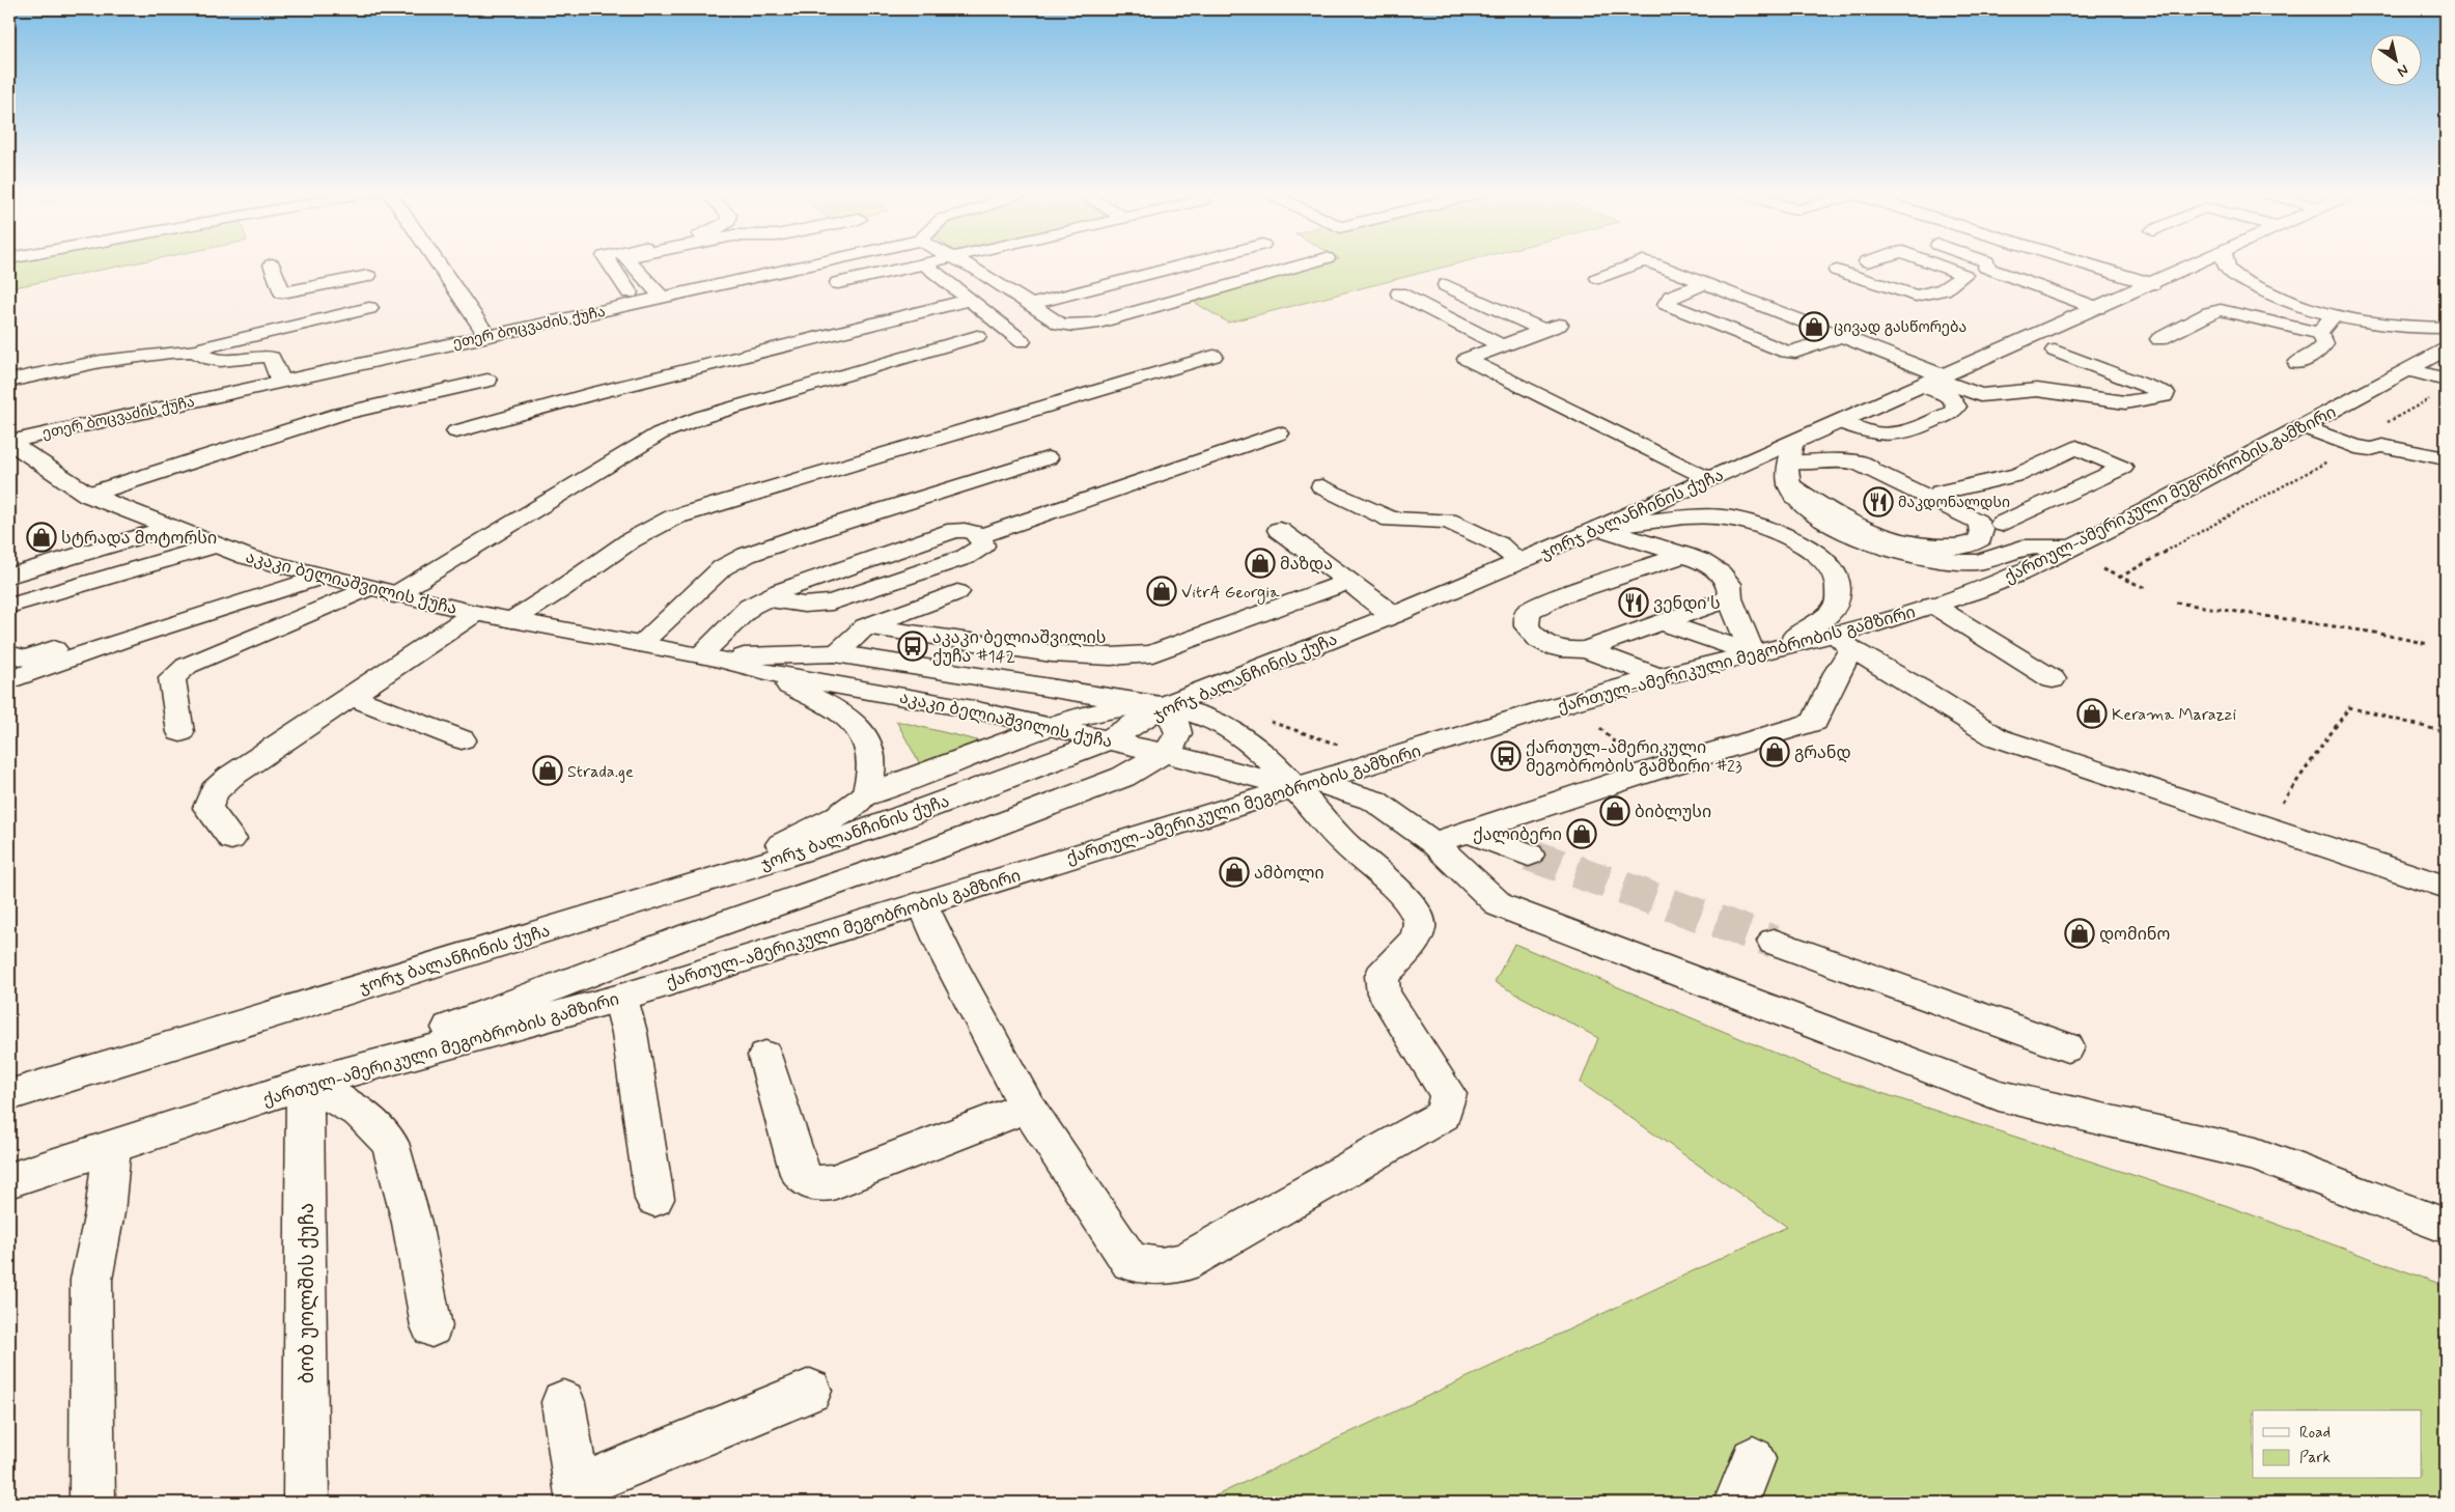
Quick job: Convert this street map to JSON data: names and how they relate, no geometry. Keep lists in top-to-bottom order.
{
  "streets": {
    "main road": [
      "ეთერ ბოცვაძის ქუჩა",
      "ქართულ-ამერიკული მეგობრობის გამზირი",
      "ჯორჯ ბალანჩინის ქუჩა",
      "აკაკი ბელიაშვილის ქუჩა",
      "ბობ უოლშის ქუჩა"
    ]
  },
  "crossings": [
    ["ეთერ ბოცვაძის ქუჩა", "აკაკი ბელიაშვილის ქუჩა"],
    ["ქართულ-ამერიკული მეგობრობის გამზირი", "აკაკი ბელიაშვილის ქუჩა"],
    ["ქართულ-ამერიკული მეგობრობის გამზირი", "ბობ უოლშის ქუჩა"],
    ["ჯორჯ ბალანჩინის ქუჩა", "აკაკი ბელიაშვილის ქუჩა"]
  ],
  "places": {
    "shop": [
      "ცივად გასწორება",
      "სტრადა მოტორსი",
      "მაზდა",
      "VitrA Georgia",
      "Kerama Marazzi",
      "გრანდ",
      "Strada.ge",
      "ბიბლუსი",
      "ქალიბერი",
      "ამბოლი",
      "დომინო"
    ],
    "restaurant": ["მაკდონალდსი", "ვენდი'ს"],
    "bus stop": ["აკაკი ბელიაშვილის ქუჩა #142", "ქართულ-ამერიკული მეგობრობის გამზირი #23"]
  },
  "legend": ["Road", "Park"],
  "north": "bottom right"
}
